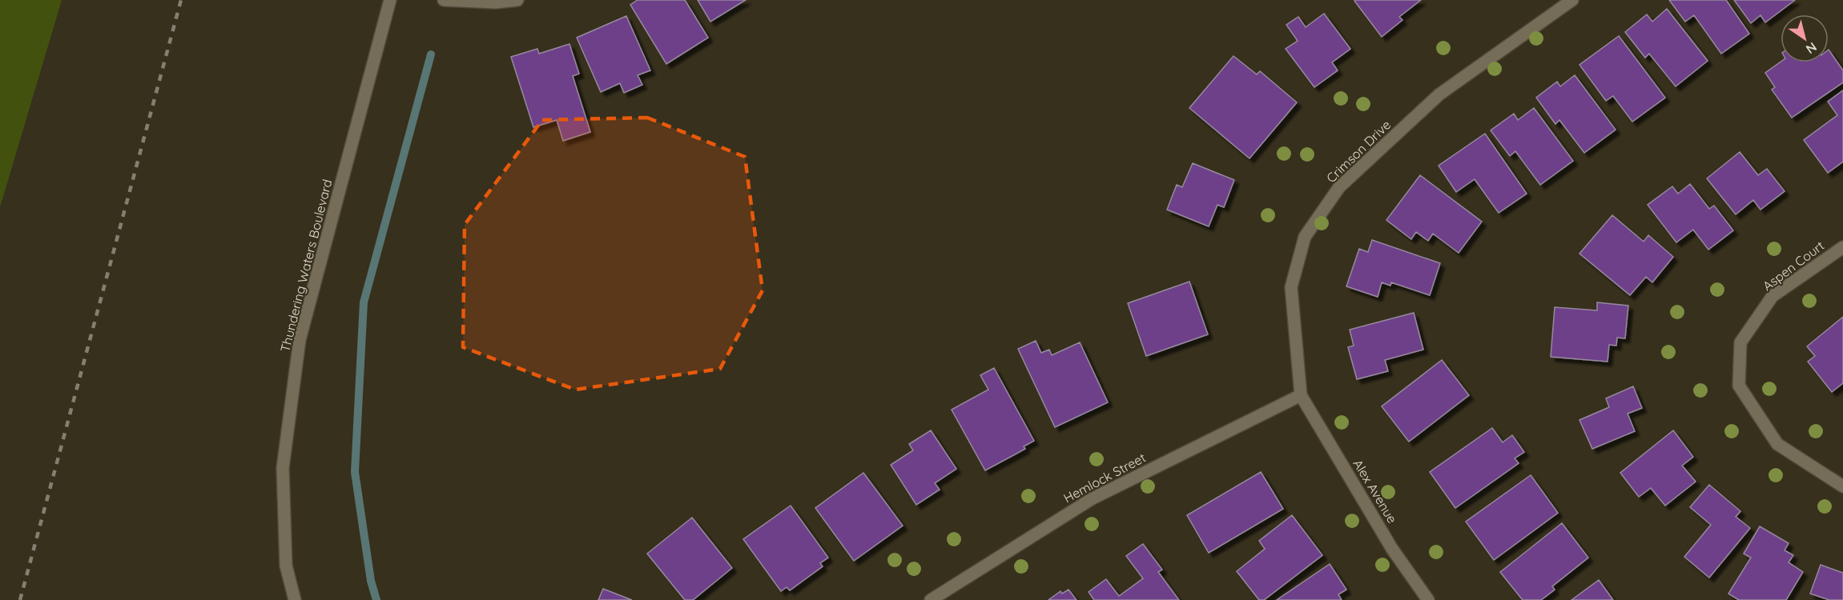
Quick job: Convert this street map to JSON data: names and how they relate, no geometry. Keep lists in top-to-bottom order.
{
  "streets": {
    "street": [
      "Crimson Drive",
      "Thundering Waters Boulevard",
      "Aspen Court",
      "Hemlock Street",
      "Alex Avenue"
    ]
  },
  "crossings": [
    ["Crimson Drive", "Hemlock Street"],
    ["Crimson Drive", "Alex Avenue"],
    ["Hemlock Street", "Alex Avenue"]
  ],
  "north": "bottom right"
}
